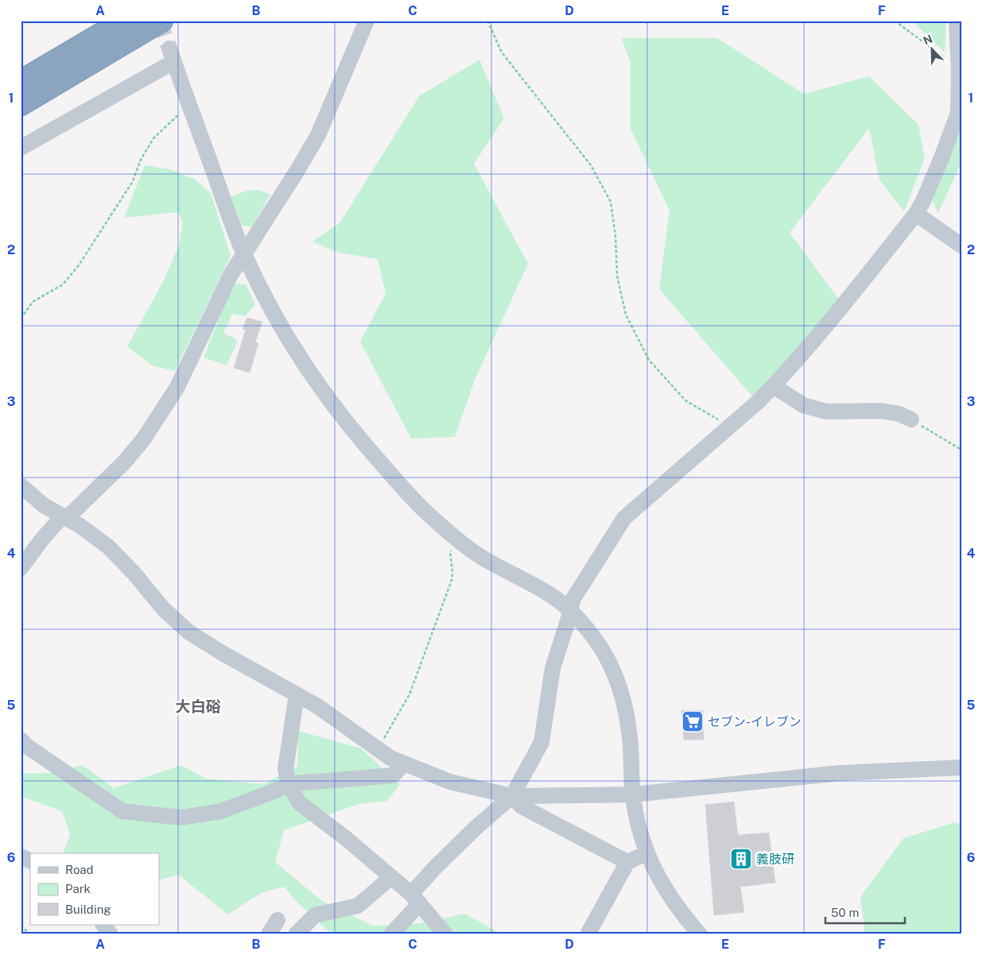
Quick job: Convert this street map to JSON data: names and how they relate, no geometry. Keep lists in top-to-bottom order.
{
  "districts": ["大白硲"],
  "places": {
    "supermarket": ["セブン-イレブン"],
    "building": ["義肢研"]
  },
  "legend": ["Road", "Park", "Building"],
  "scale_bar": "50 m",
  "north": "top left",
  "grid": {
    "columns": [
      "A",
      "B",
      "C",
      "D",
      "E",
      "F"
    ],
    "rows": [
      "1",
      "2",
      "3",
      "4",
      "5",
      "6"
    ]
  }
}
